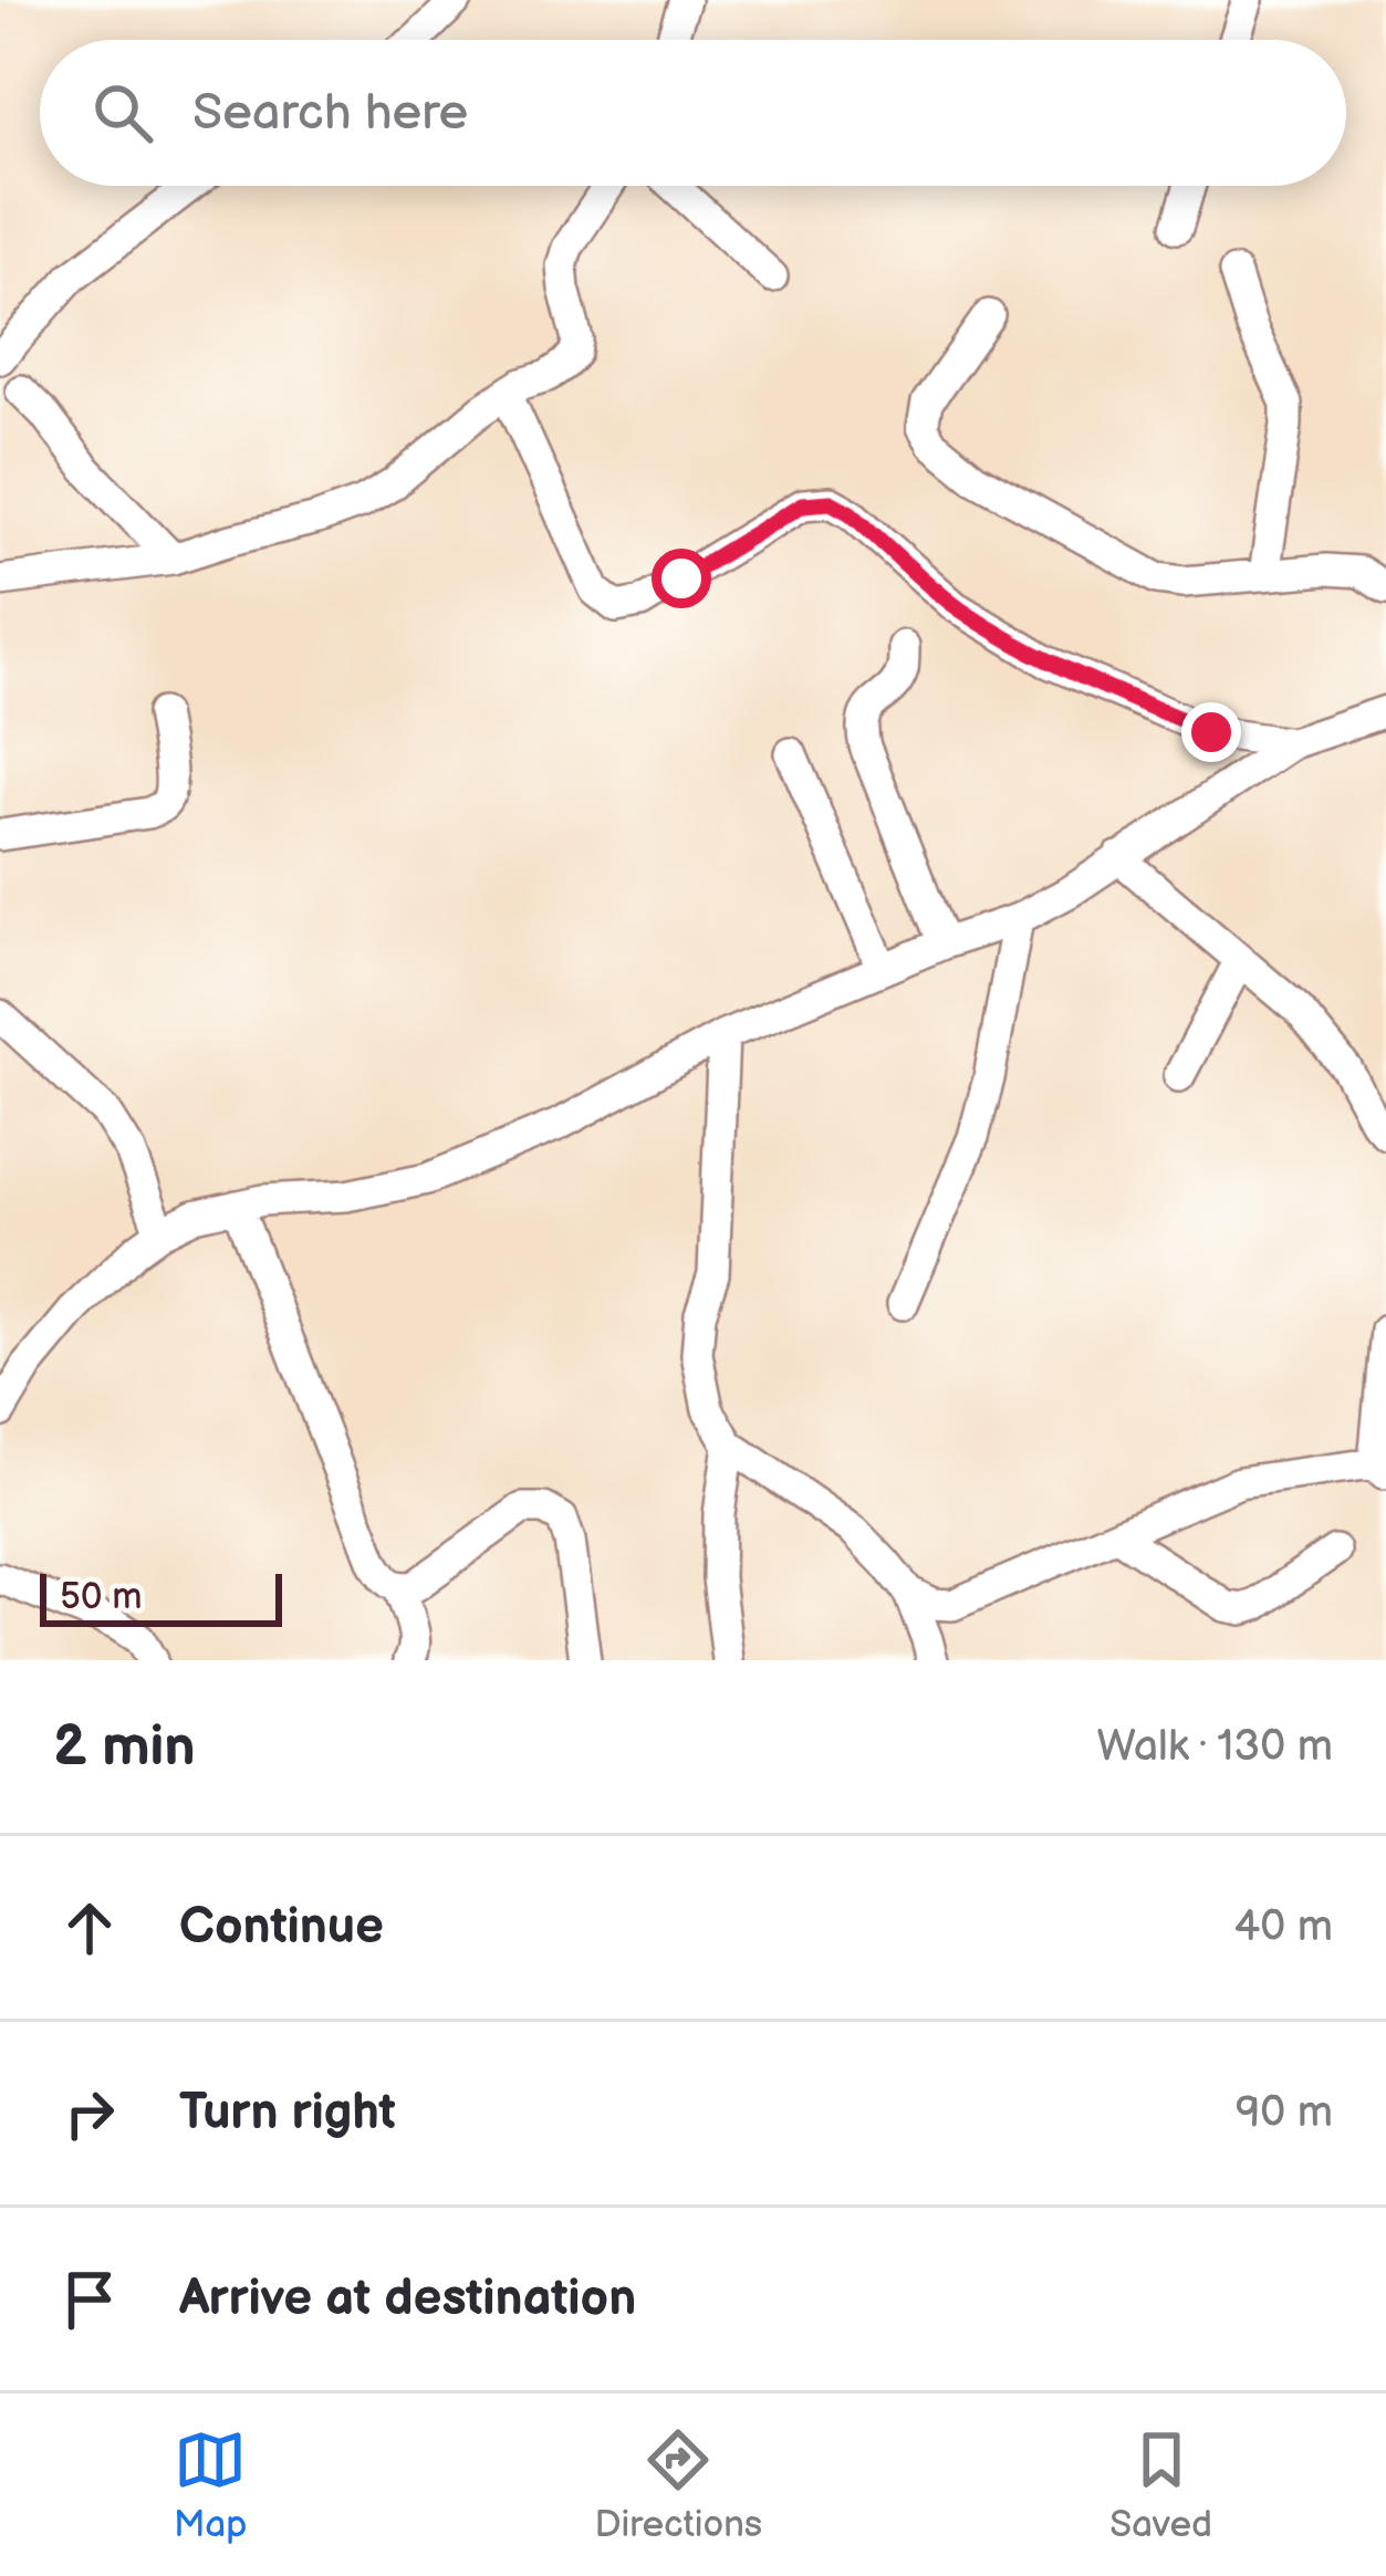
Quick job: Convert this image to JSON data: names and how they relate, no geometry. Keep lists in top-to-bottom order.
{
  "scale_bar": "50 m",
  "page": {
    "search": "Search here",
    "scale": "50 m",
    "heading": ["2 min", "Walk · 130 m"],
    "list": [
      ["Continue", "40 m"],
      ["Turn right", "90 m"],
      "Arrive at destination"
    ],
    "nav": ["Map", "Directions", "Saved"]
  }
}
